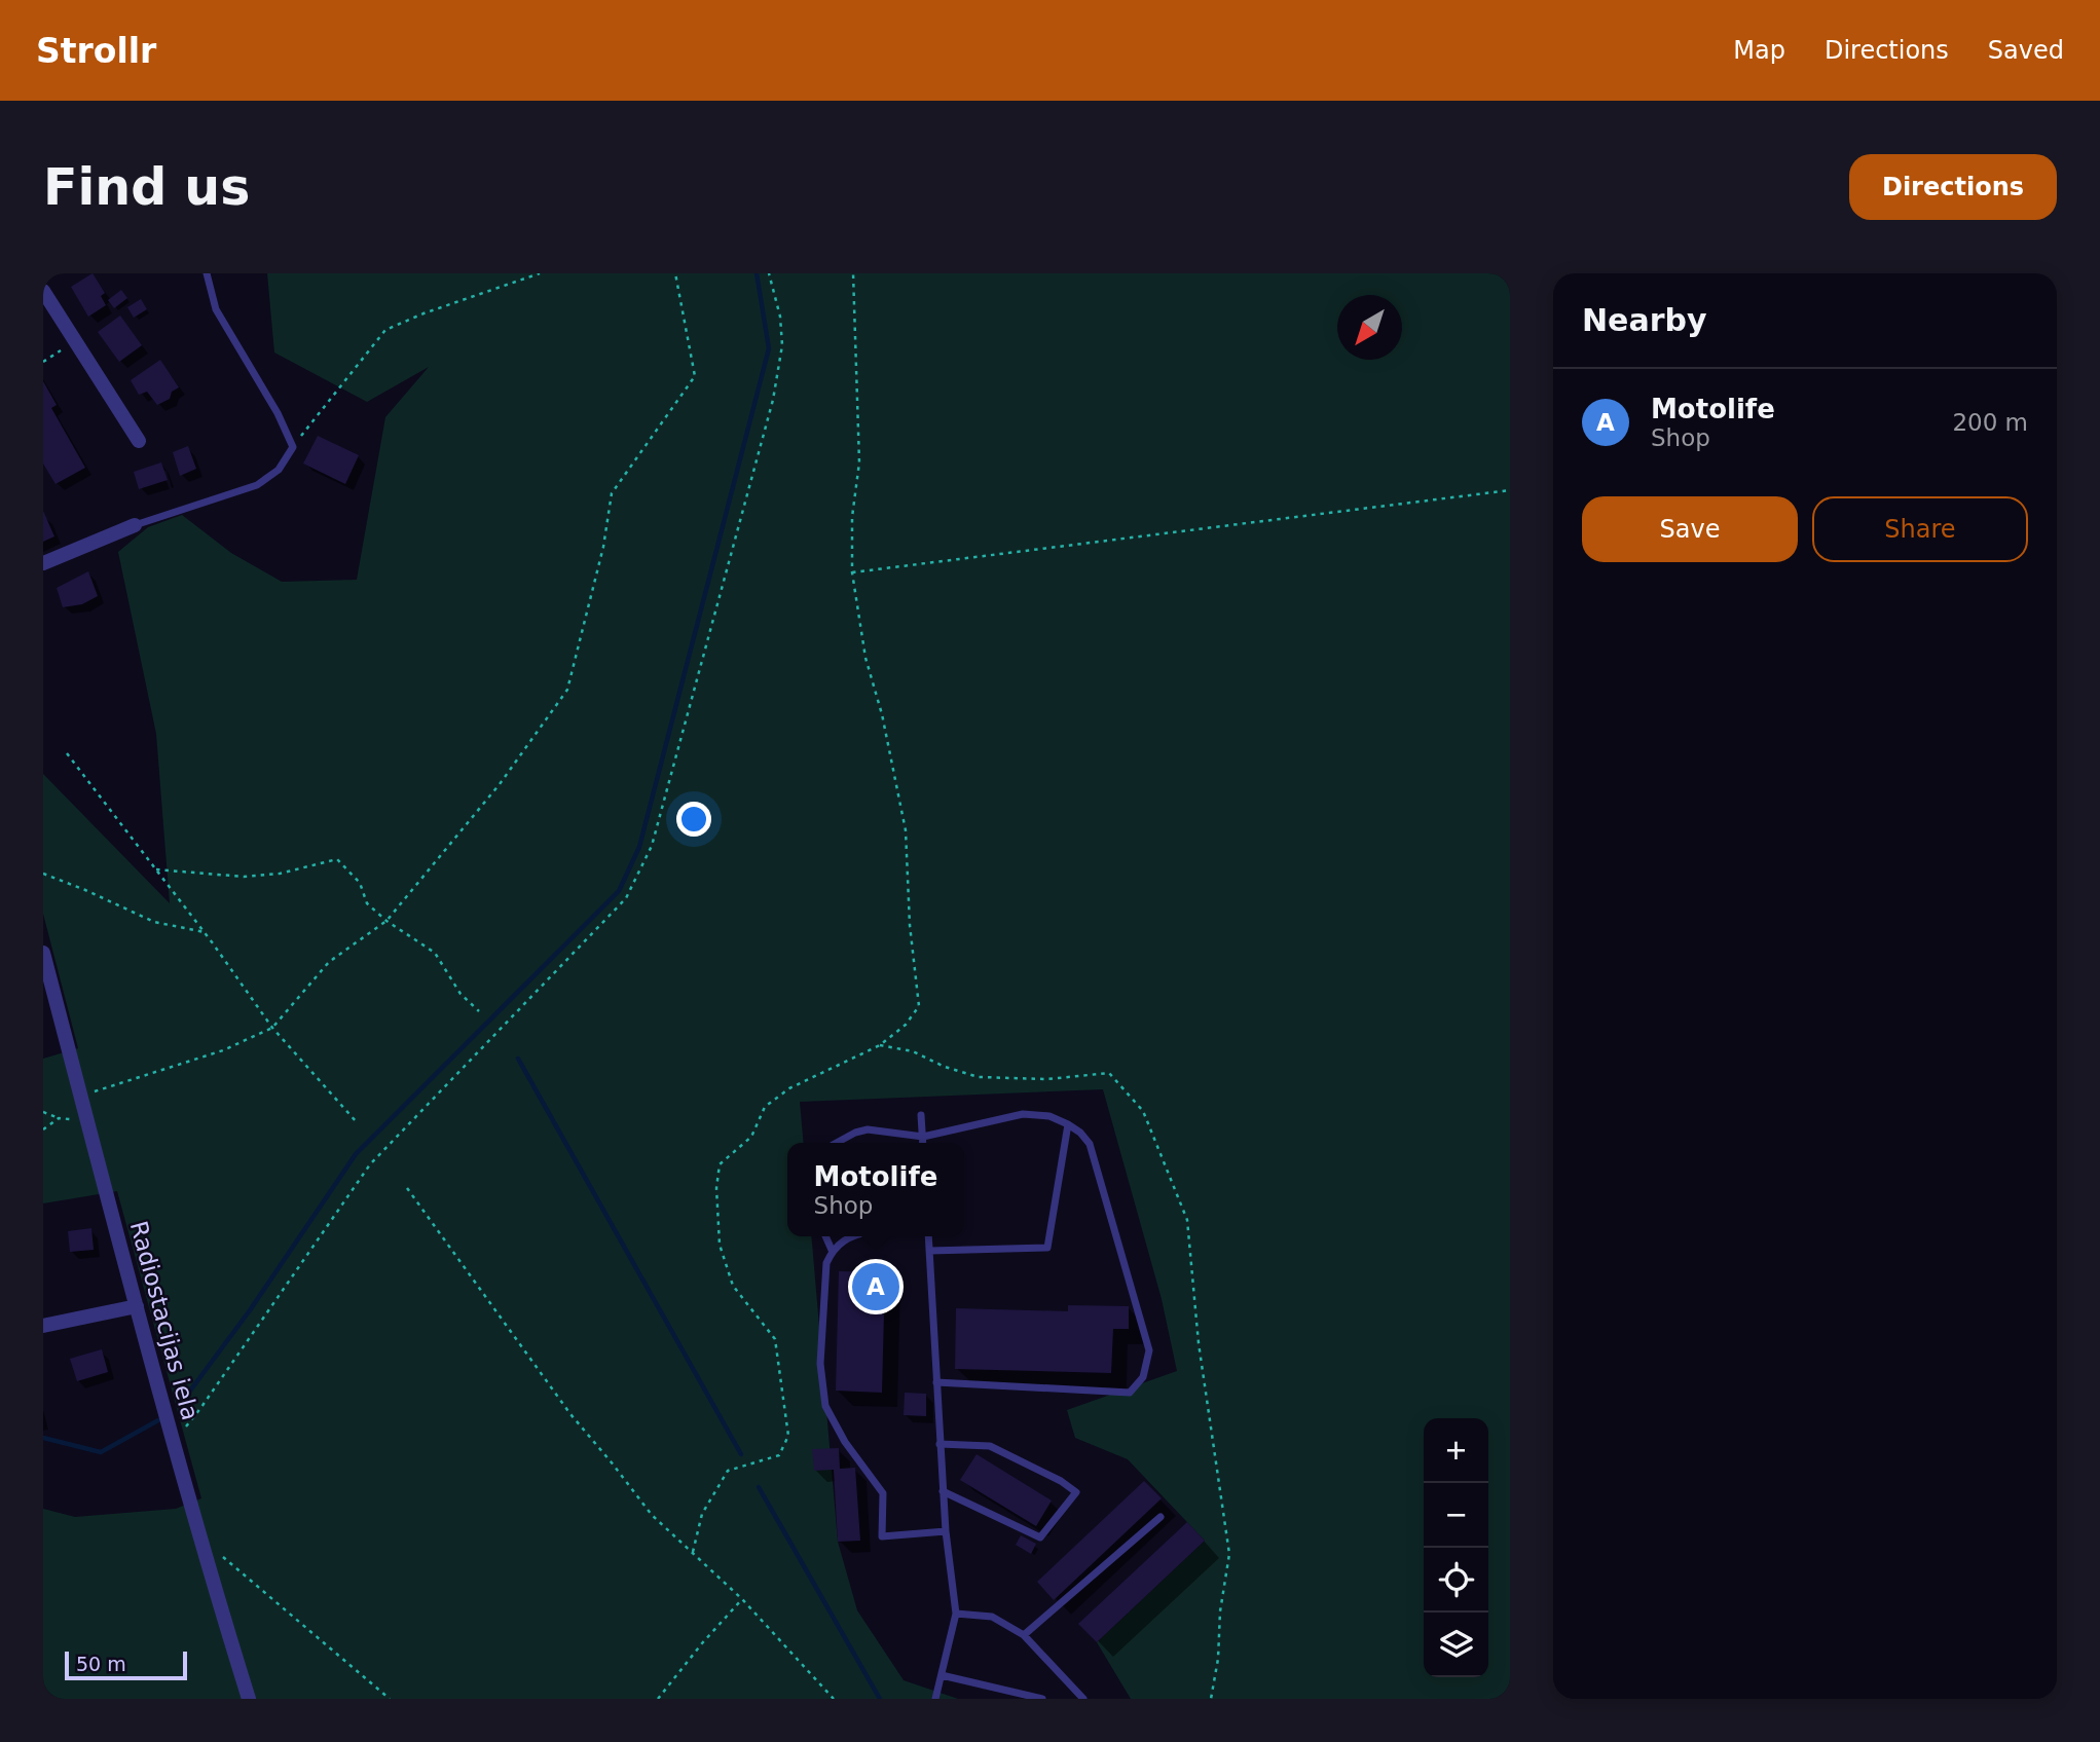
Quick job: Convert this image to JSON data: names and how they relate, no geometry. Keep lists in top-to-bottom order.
{
  "streets": {
    "street": ["Radiostacijas iela"]
  },
  "scale_bar": "50 m",
  "north": "bottom left",
  "page": {
    "header": "Strollr",
    "nav": ["Map", "Directions", "Saved"],
    "buttons": [
      "Directions",
      ["Save", "Share"]
    ],
    "title": "Find us",
    "heading": "Nearby",
    "list": [
      {
        "mark": "A",
        "name": "Motolife",
        "note": "Shop",
        "value": "200 m"
      }
    ],
    "popup": ["Motolife", "Shop"],
    "pins": "A",
    "map_buttons": ["+", "−"],
    "scale": "50 m"
  }
}
